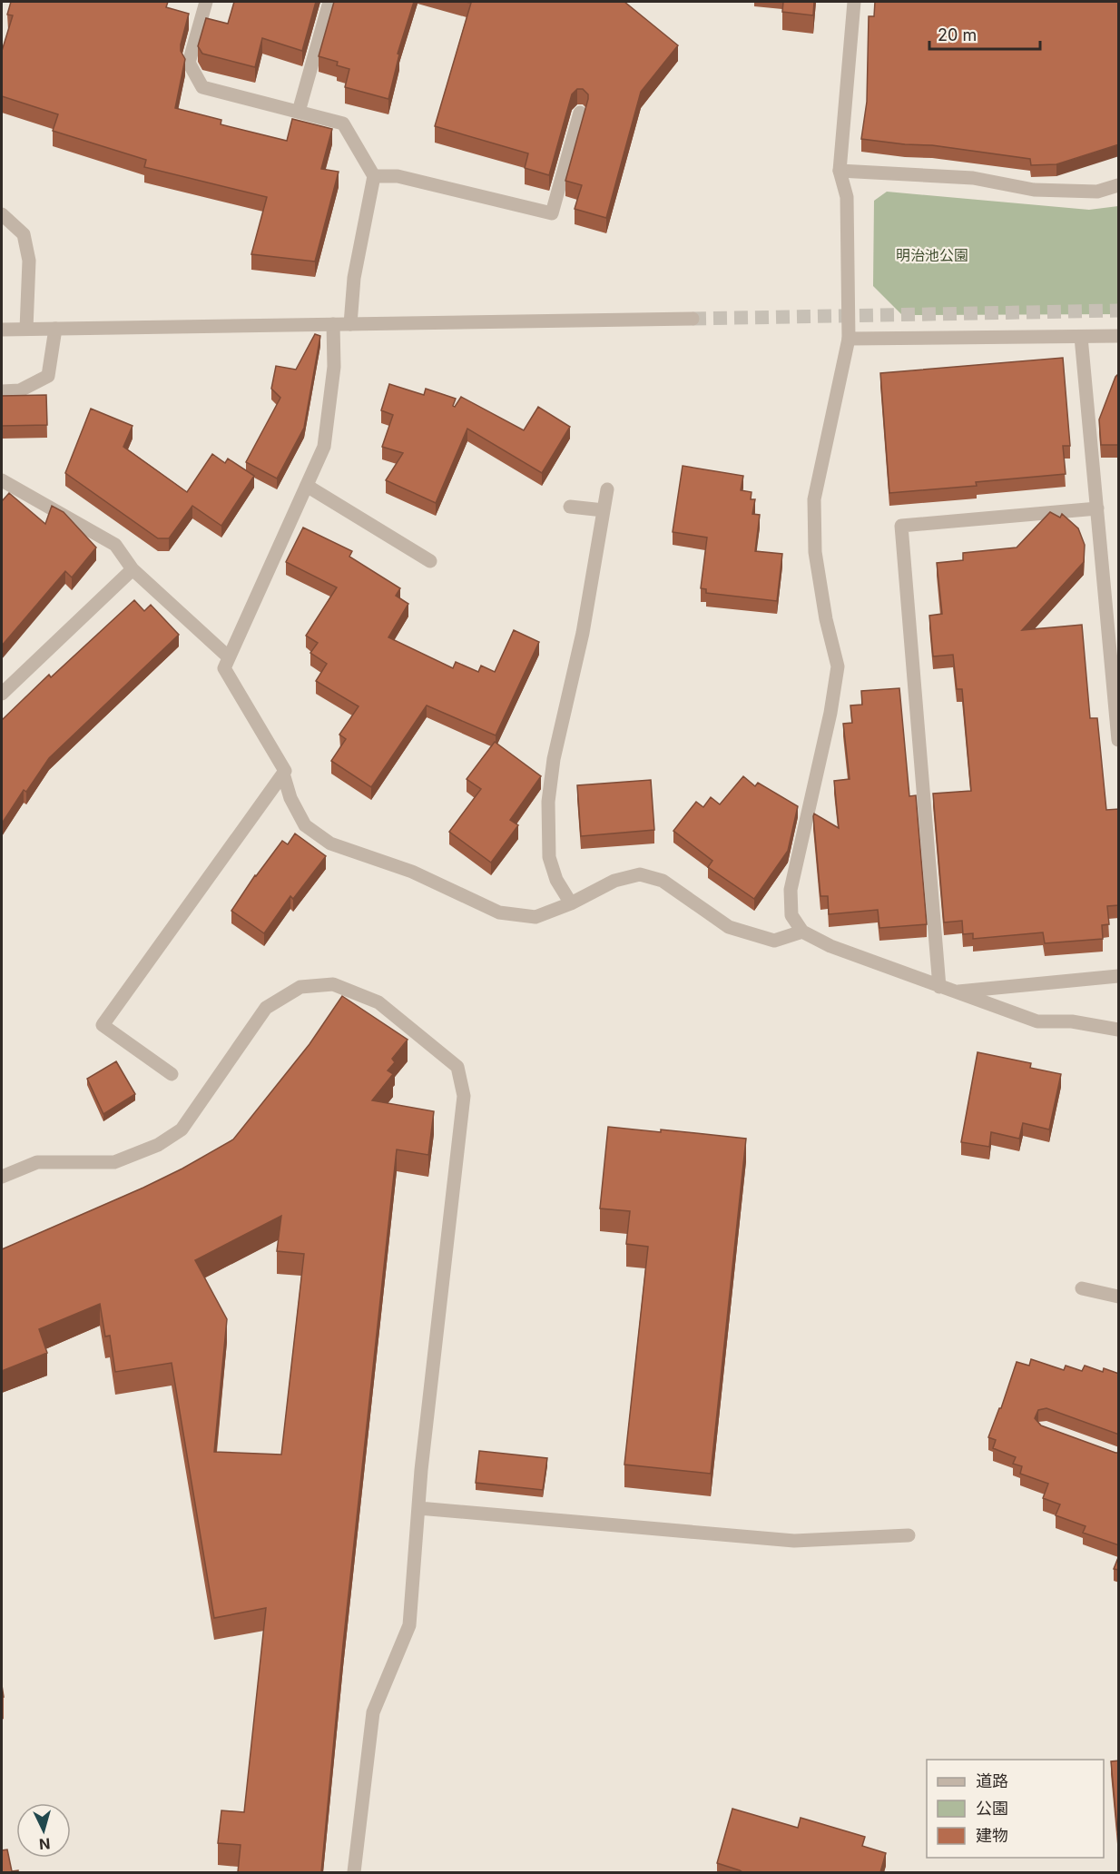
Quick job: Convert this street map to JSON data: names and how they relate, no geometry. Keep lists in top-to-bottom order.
{
  "parks": ["明治池公園"],
  "legend": ["道路", "公園", "建物"],
  "scale_bar": "20 m",
  "north": "bottom"
}
